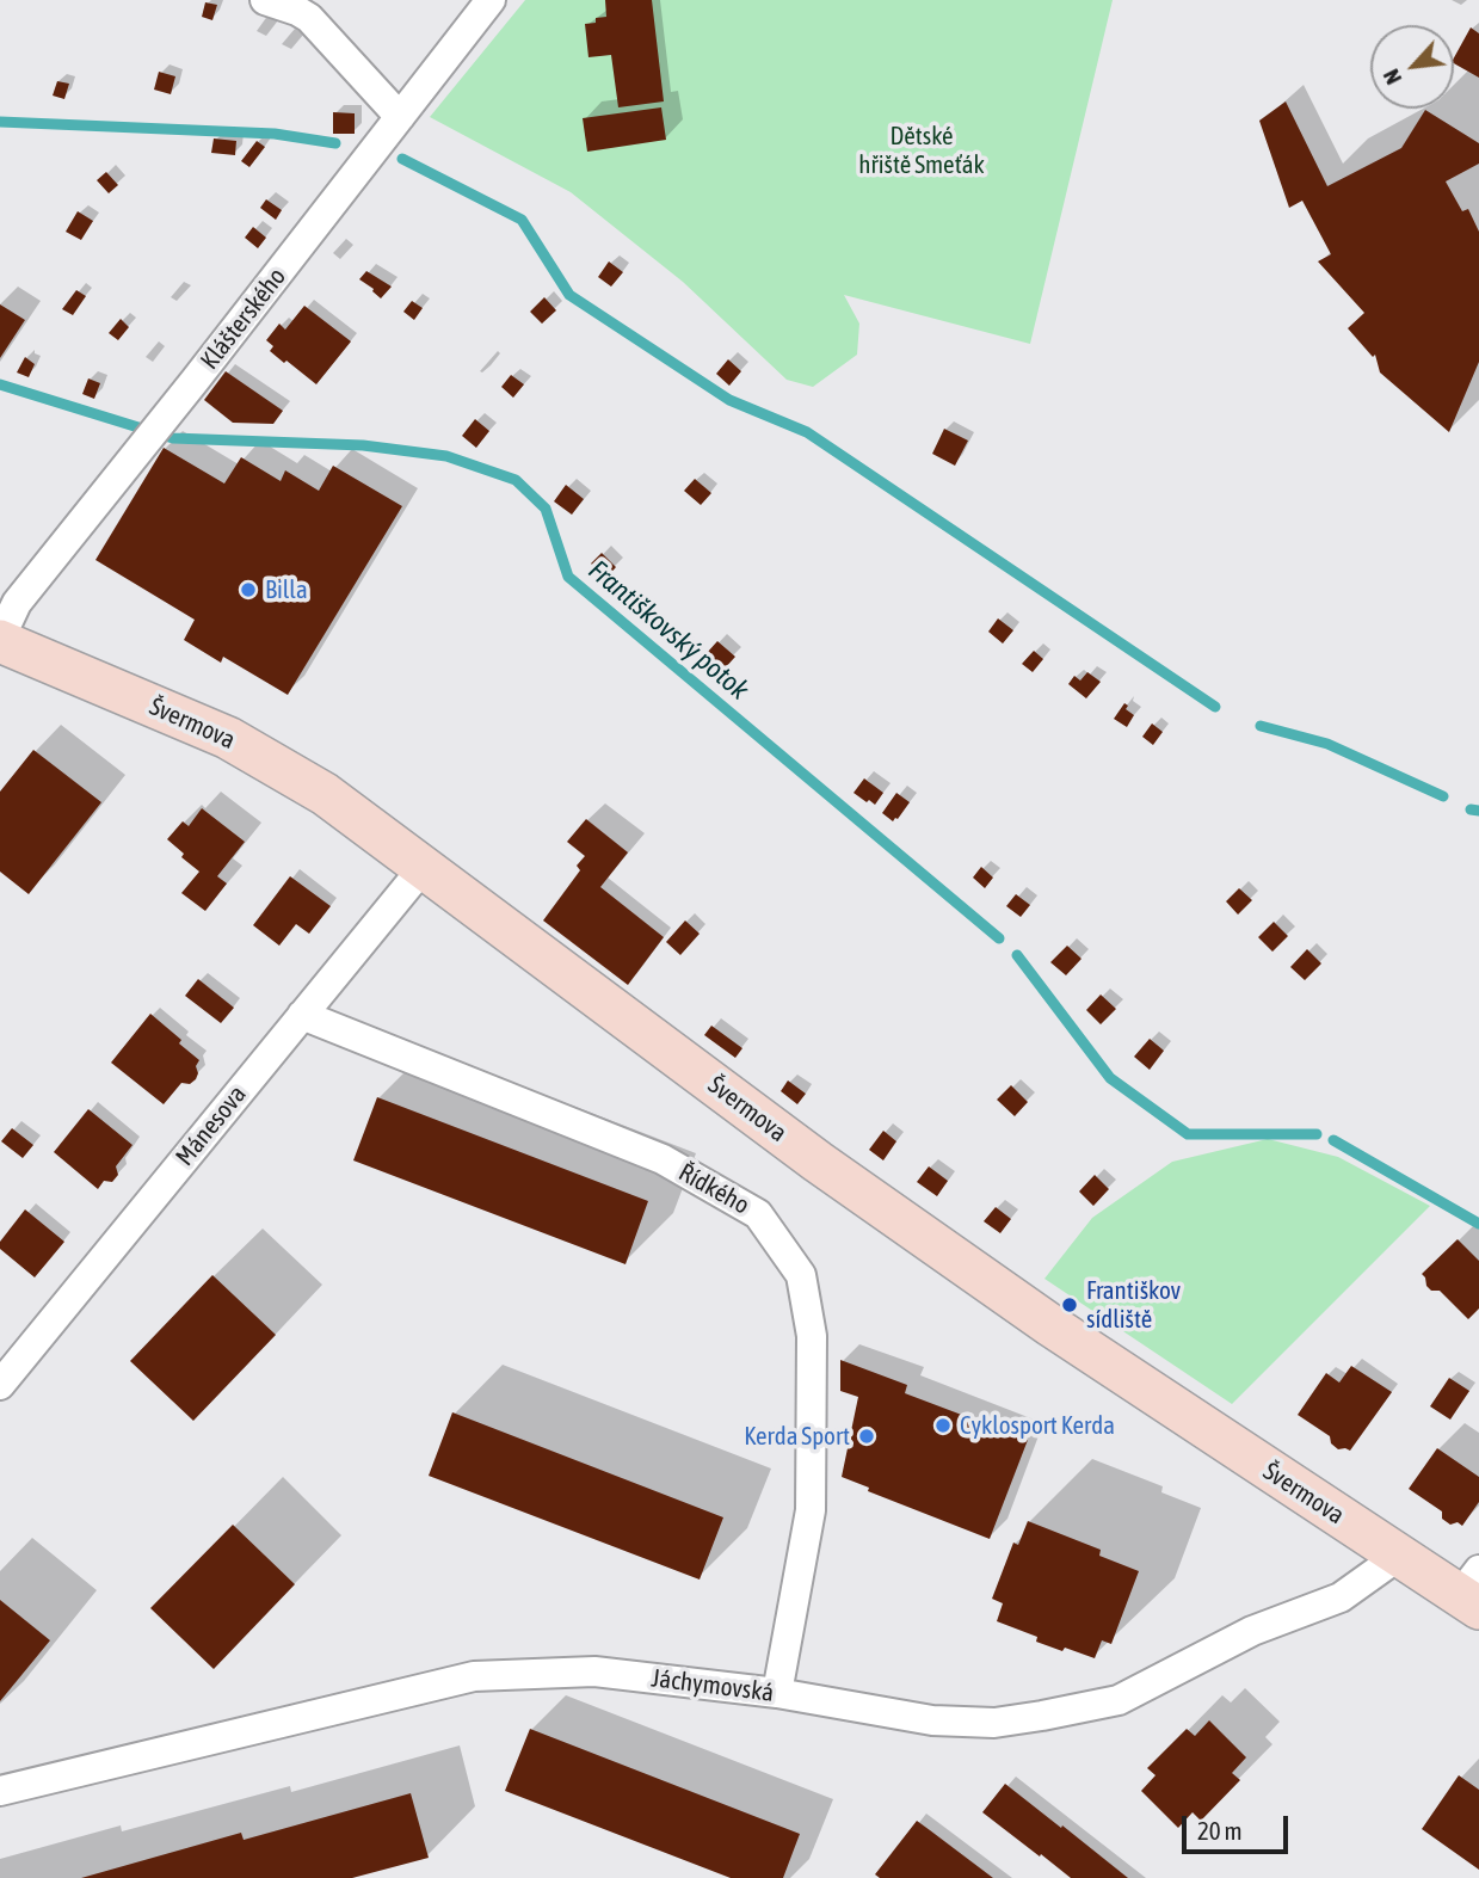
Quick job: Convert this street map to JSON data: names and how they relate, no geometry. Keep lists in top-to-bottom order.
{
  "streets": {
    "street": [
      "Klášterského",
      "Švermova",
      "Mánesova",
      "Řídkého",
      "Jáchymovská"
    ]
  },
  "crossings": [
    ["Klášterského", "Švermova"],
    ["Švermova", "Mánesova"],
    ["Švermova", "Jáchymovská"],
    ["Mánesova", "Řídkého"],
    ["Řídkého", "Jáchymovská"]
  ],
  "water": ["Františkovský potok"],
  "parks": ["Dětské hřiště Smeťák"],
  "places": [
    "Billa",
    "Františkov sídliště",
    "Cyklosport Kerda",
    "Kerda Sport"
  ],
  "scale_bar": "20 m",
  "north": "bottom left"
}
